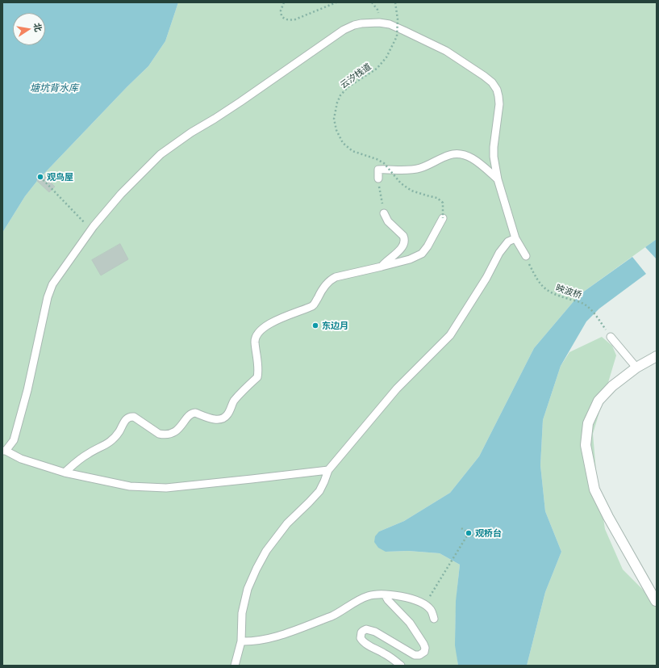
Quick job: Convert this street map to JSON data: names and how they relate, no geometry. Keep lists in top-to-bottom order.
{
  "streets": {
    "path": ["云汐栈道", "映波桥"]
  },
  "water": ["塘坑背水库"],
  "places": ["观鸟屋", "东边月", "观桥台"],
  "north": "right"
}
